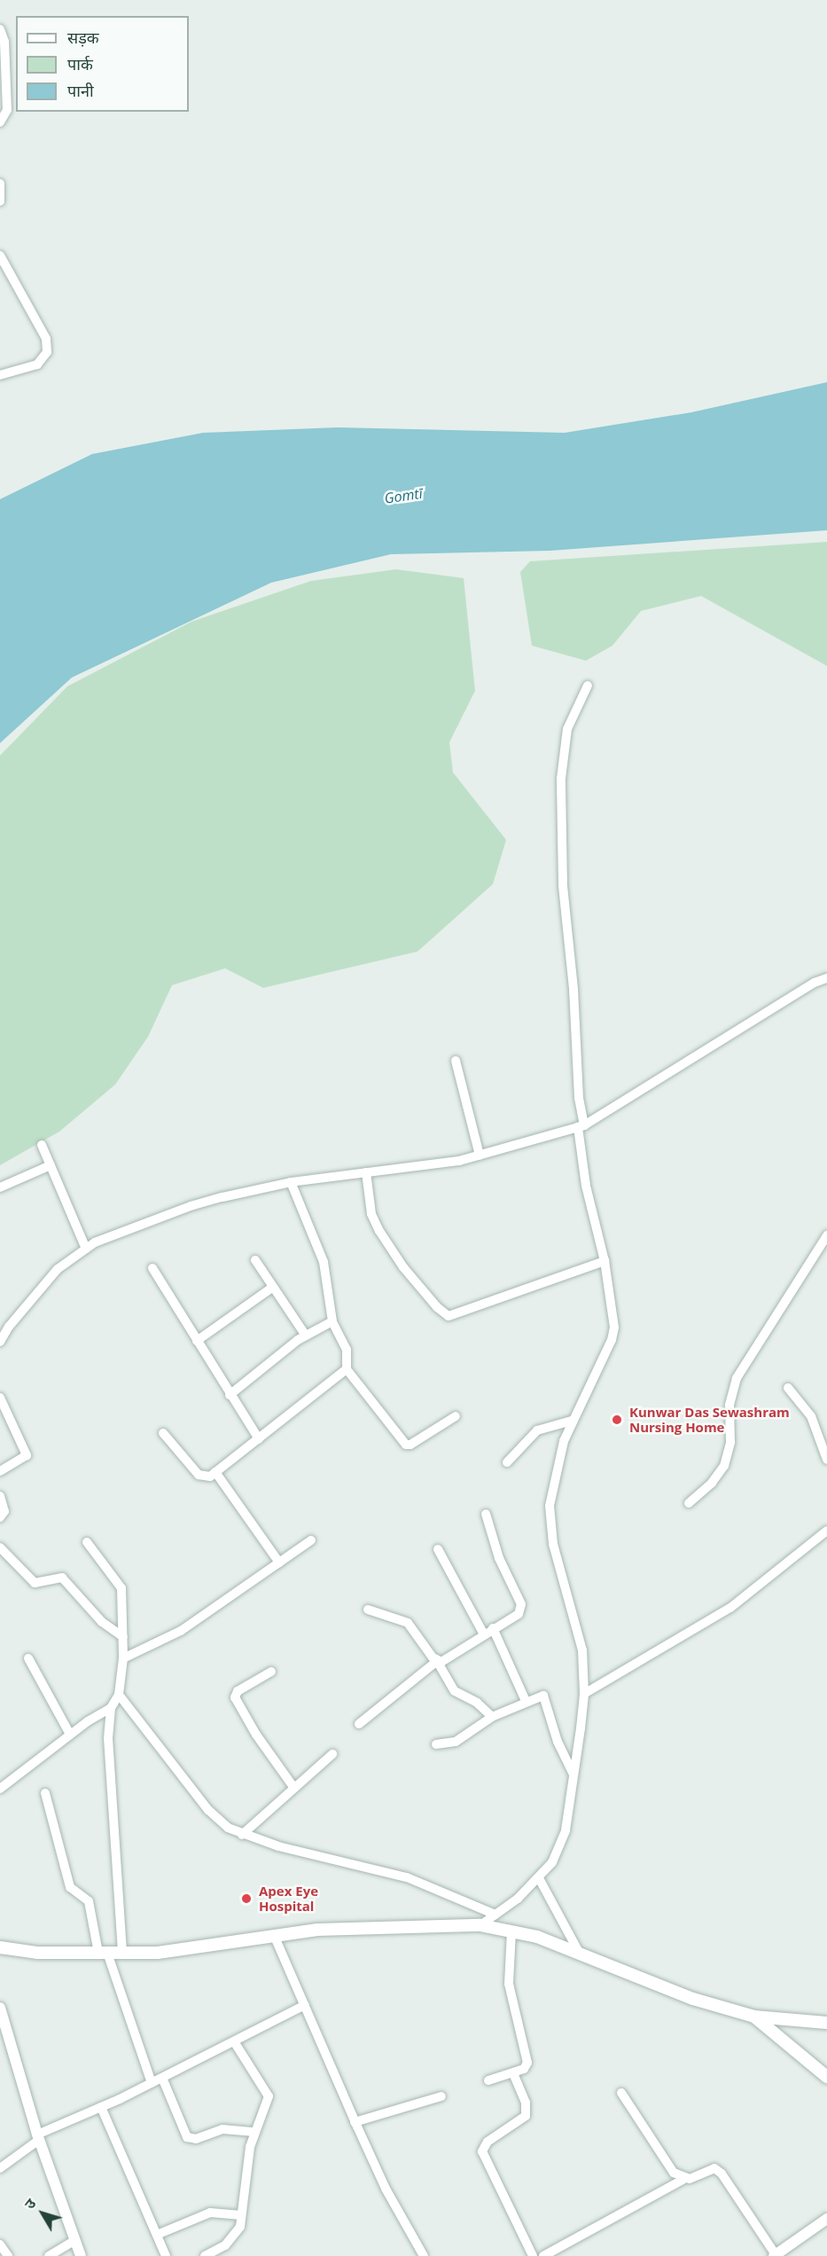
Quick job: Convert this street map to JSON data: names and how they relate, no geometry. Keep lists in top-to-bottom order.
{
  "water": ["Gomtī"],
  "places": ["Kunwar Das Sewashram Nursing Home", "Apex Eye Hospital"],
  "legend": ["सड़क", "पार्क", "पानी"],
  "north": "top left"
}
